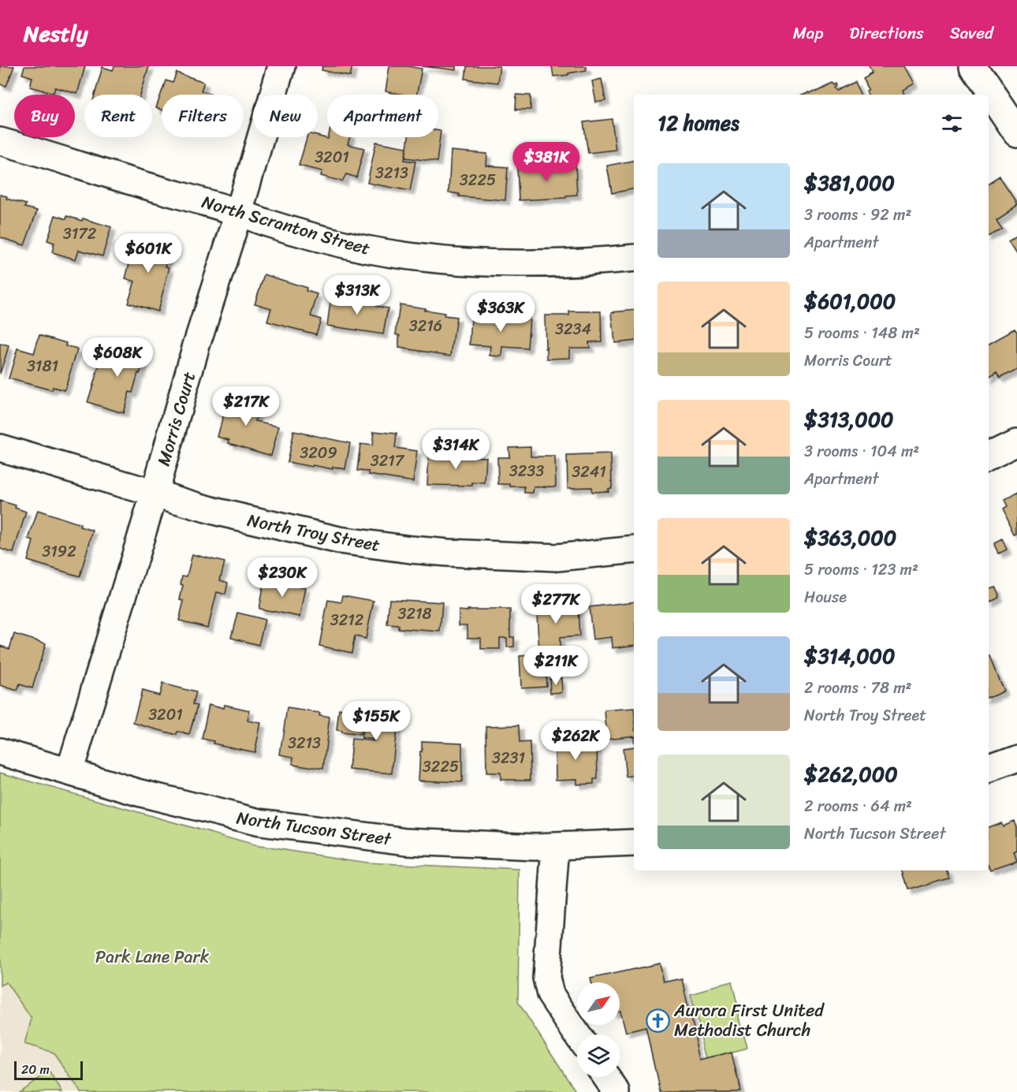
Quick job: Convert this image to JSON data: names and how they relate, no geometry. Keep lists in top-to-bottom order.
{
  "streets": {
    "street": [
      "North Scranton Street",
      "Morris Court",
      "North Troy Street",
      "North Tucson Street"
    ]
  },
  "crossings": [
    ["North Scranton Street", "Morris Court"],
    ["Morris Court", "North Troy Street"],
    ["Morris Court", "North Tucson Street"]
  ],
  "parks": ["Park Lane Park"],
  "places": {
    "church": ["Aurora First United Methodist Church"]
  },
  "house_numbers": [
    "3201",
    "3213",
    "3225",
    "3172",
    "3216",
    "3234",
    "3181",
    "3209",
    "3217",
    "3233",
    "3241",
    "3192",
    "3218",
    "3212",
    "3201",
    "3213",
    "3231",
    "3225"
  ],
  "scale_bar": "20 m",
  "north": "top right",
  "page": {
    "header": "Nestly",
    "nav": ["Map", "Directions", "Saved"],
    "chip": [
      "Buy",
      "Rent",
      "Filters",
      "New",
      "Apartment"
    ],
    "heading": "12 homes",
    "price": [
      "$381K",
      "$601K",
      "$313K",
      "$363K",
      "$608K",
      "$217K",
      "$314K",
      "$230K",
      "$277K",
      "$211K",
      "$155K",
      "$262K"
    ],
    "list": [
      {
        "name": "$381,000",
        "note": "3 rooms · 92 m² · Apartment"
      },
      {
        "name": "$601,000",
        "note": "5 rooms · 148 m² · Morris Court"
      },
      {
        "name": "$313,000",
        "note": "3 rooms · 104 m² · Apartment"
      },
      {
        "name": "$363,000",
        "note": "5 rooms · 123 m² · House"
      },
      {
        "name": "$314,000",
        "note": "2 rooms · 78 m² · North Troy Street"
      },
      {
        "name": "$262,000",
        "note": "2 rooms · 64 m² · North Tucson Street"
      }
    ],
    "scale": "20 m"
  }
}
